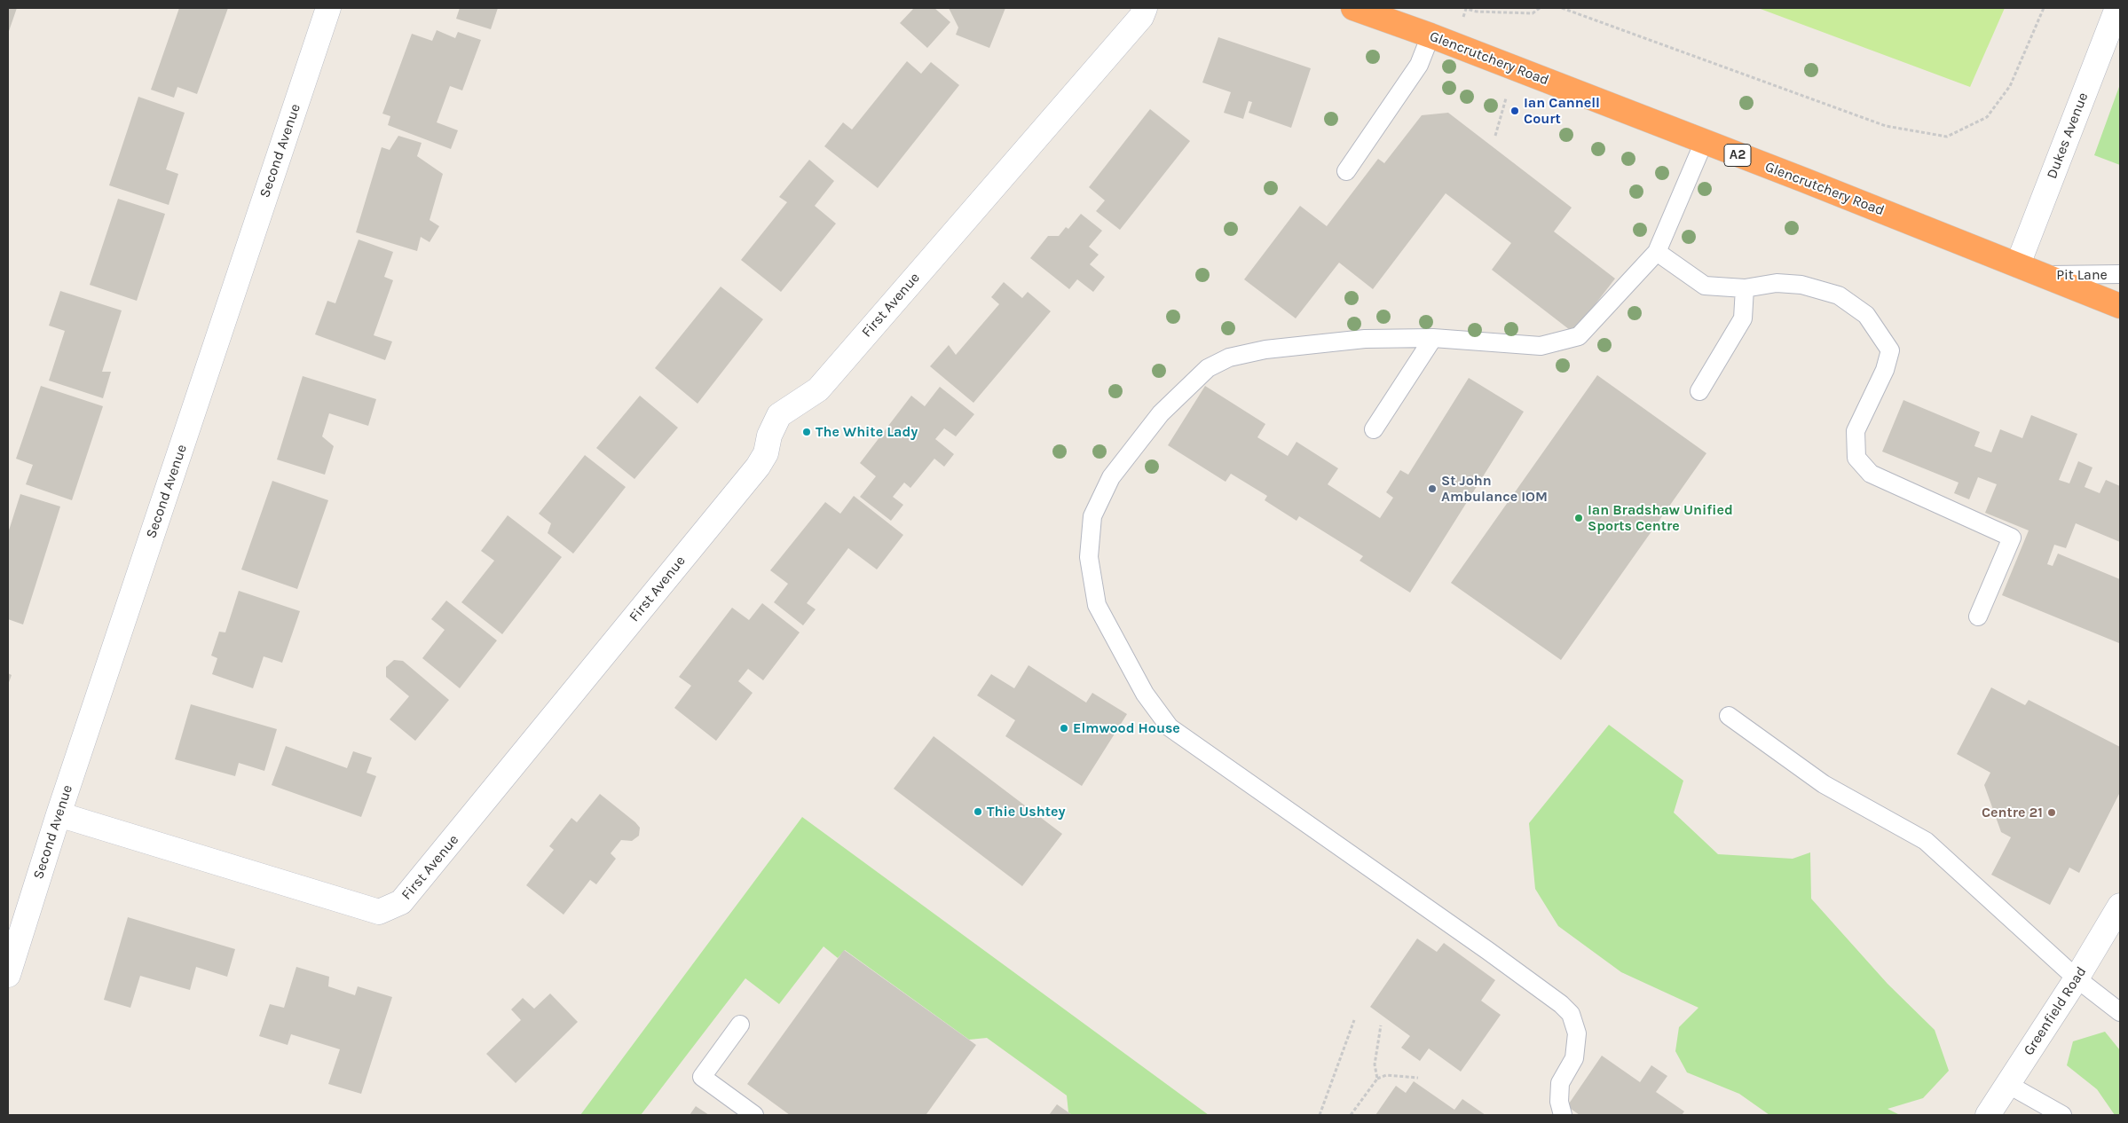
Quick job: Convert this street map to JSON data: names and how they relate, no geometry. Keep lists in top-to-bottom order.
{
  "streets": {
    "highway": ["Glencrutchery Road", "A2"],
    "street": [
      "Dukes Avenue",
      "Second Avenue",
      "First Avenue",
      "Greenfield Road"
    ],
    "lane": ["Pit Lane"]
  },
  "crossings": [
    ["Glencrutchery Road", "Dukes Avenue"],
    ["Glencrutchery Road", "Pit Lane"],
    ["Second Avenue", "First Avenue"]
  ],
  "places": [
    "Ian Cannell Court",
    "The White Lady",
    "St John Ambulance IOM",
    "Ian Bradshaw Unified Sports Centre",
    "Elmwood House",
    "Thie Ushtey",
    "Centre 21"
  ]
}
